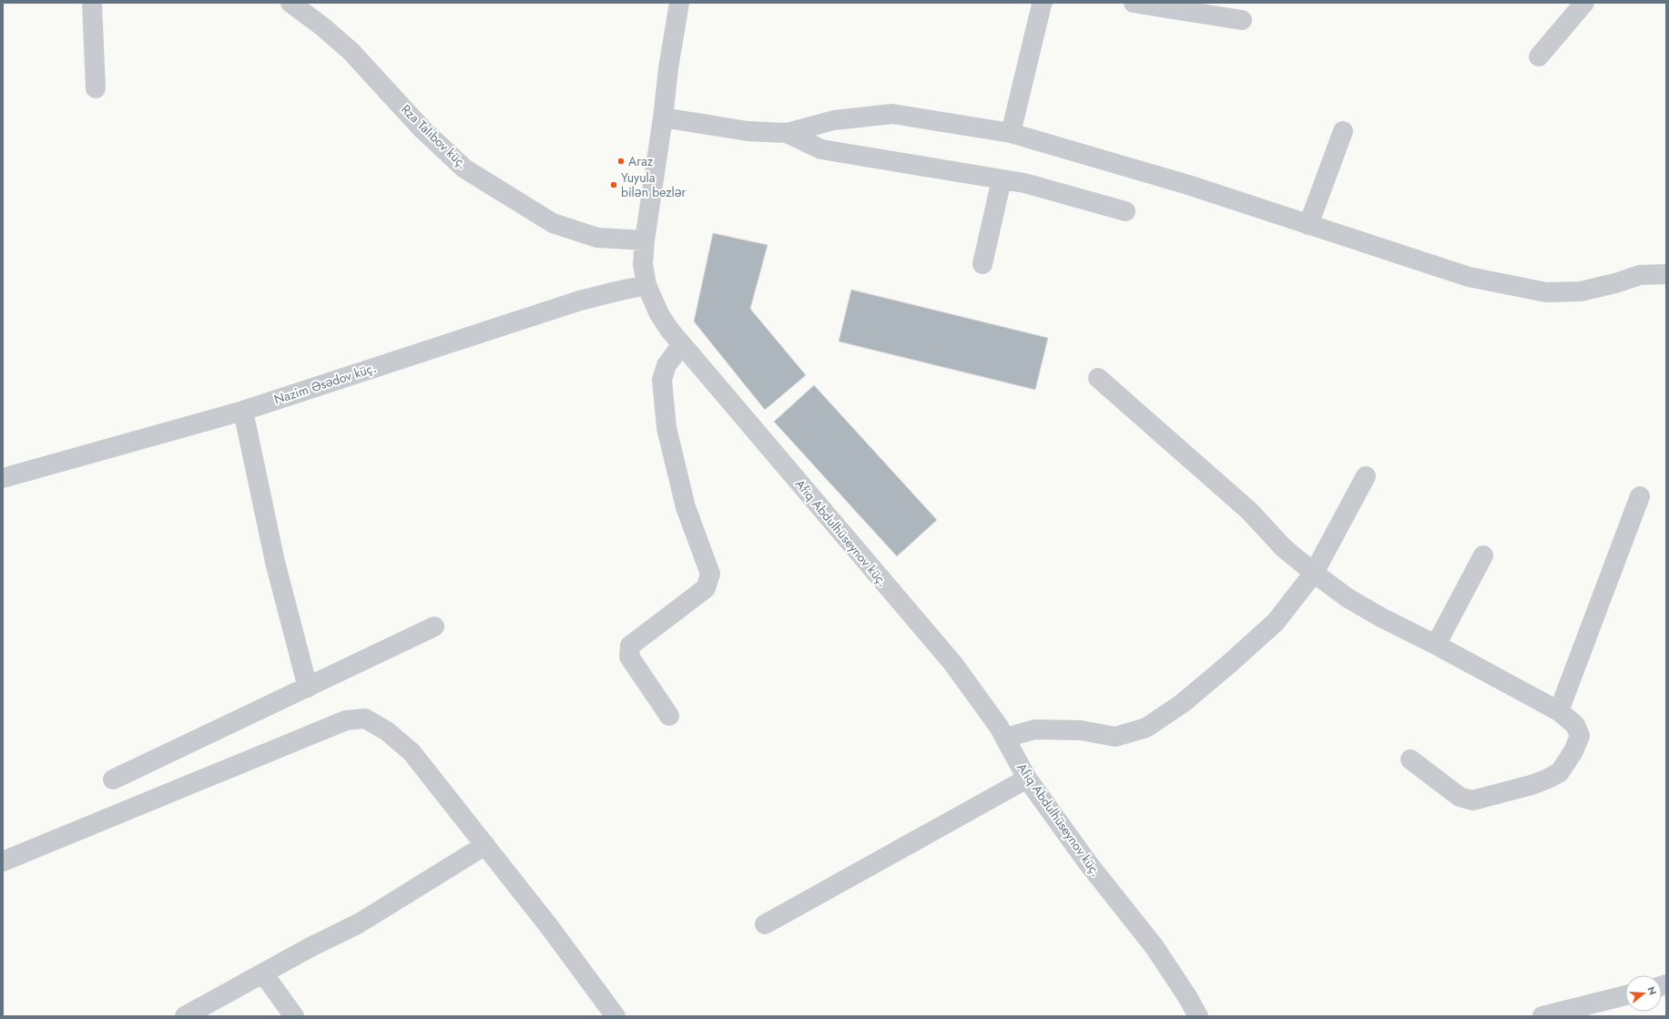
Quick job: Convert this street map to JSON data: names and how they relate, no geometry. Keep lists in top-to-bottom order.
{
  "streets": {
    "street": ["Rza Talıbov küç.", "Nazim Əsədov küç.", "Afiq Abdulhüseynov küç."]
  },
  "crossings": [
    ["Rza Talıbov küç.", "Afiq Abdulhüseynov küç."],
    ["Nazim Əsədov küç.", "Afiq Abdulhüseynov küç."]
  ],
  "places": ["Araz", "Yuyula bilən bezlər"],
  "north": "right"
}
